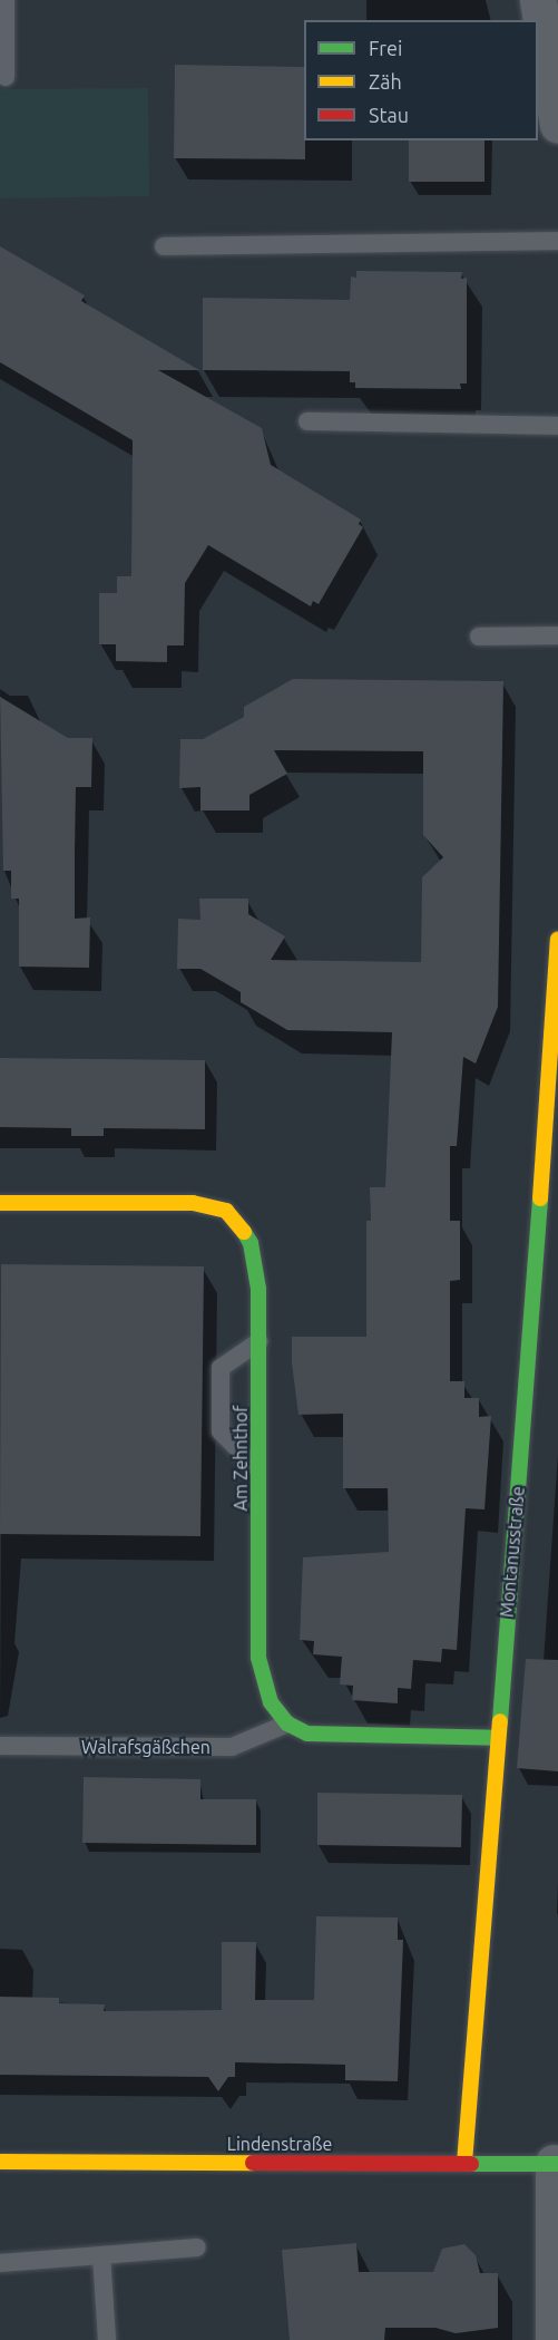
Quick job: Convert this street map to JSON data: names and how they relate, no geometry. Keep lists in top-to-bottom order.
{
  "streets": {
    "street": ["Am Zehnthof", "Montanusstraße", "Lindenstraße"],
    "lane": ["Walrafsgäßchen"]
  },
  "crossings": [
    ["Am Zehnthof", "Walrafsgäßchen"],
    ["Montanusstraße", "Lindenstraße"]
  ],
  "legend": ["Frei", "Zäh", "Stau"]
}
